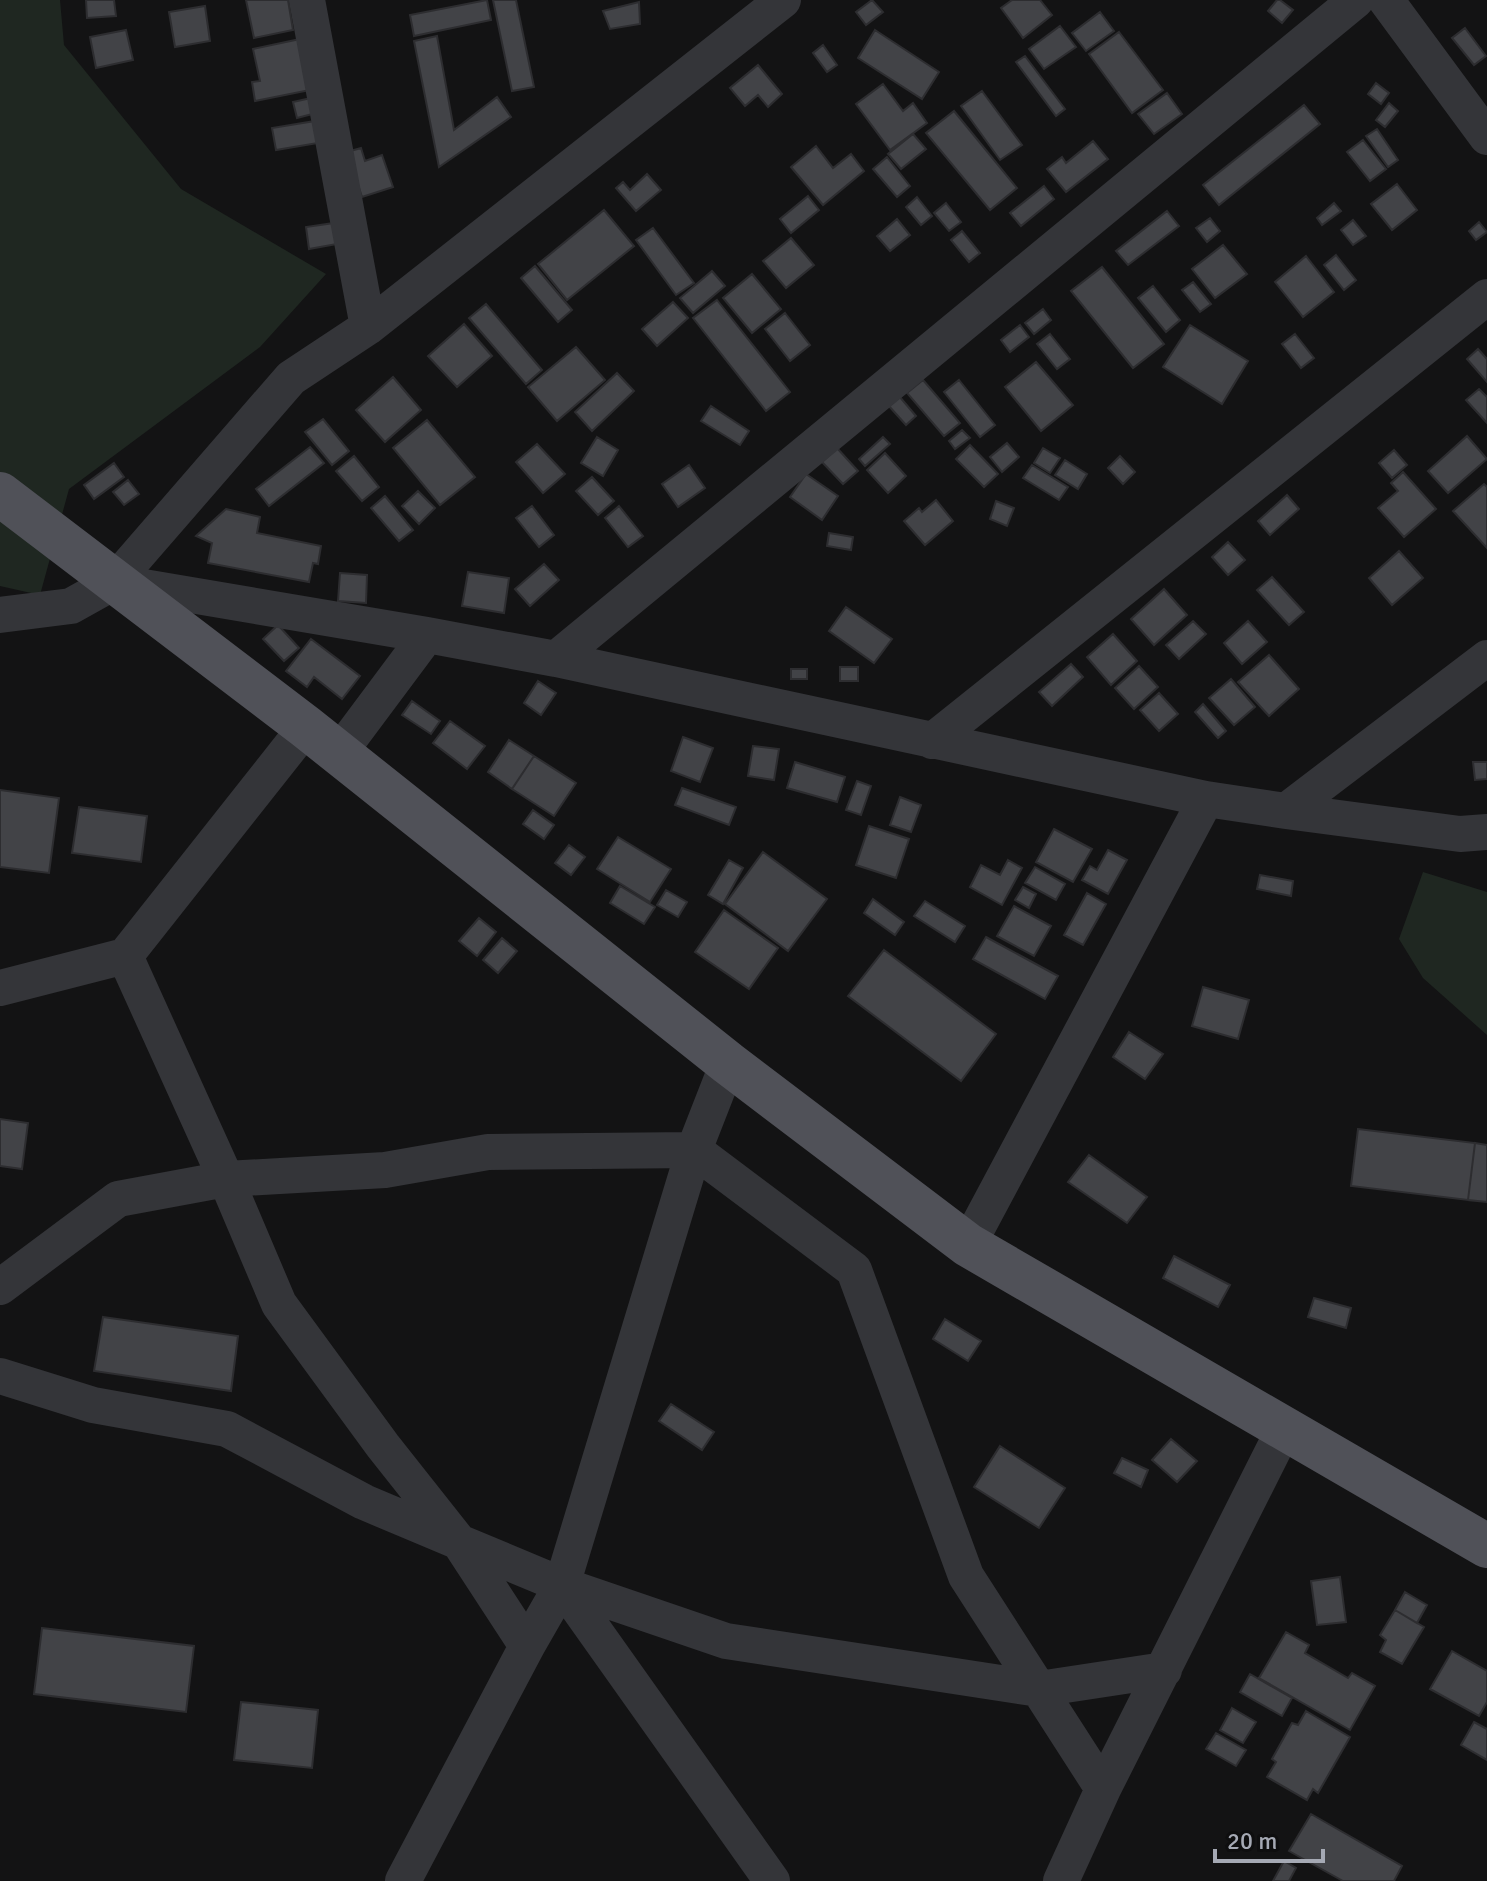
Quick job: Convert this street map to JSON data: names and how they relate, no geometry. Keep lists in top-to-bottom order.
{
  "scale_bar": "20 m"
}
